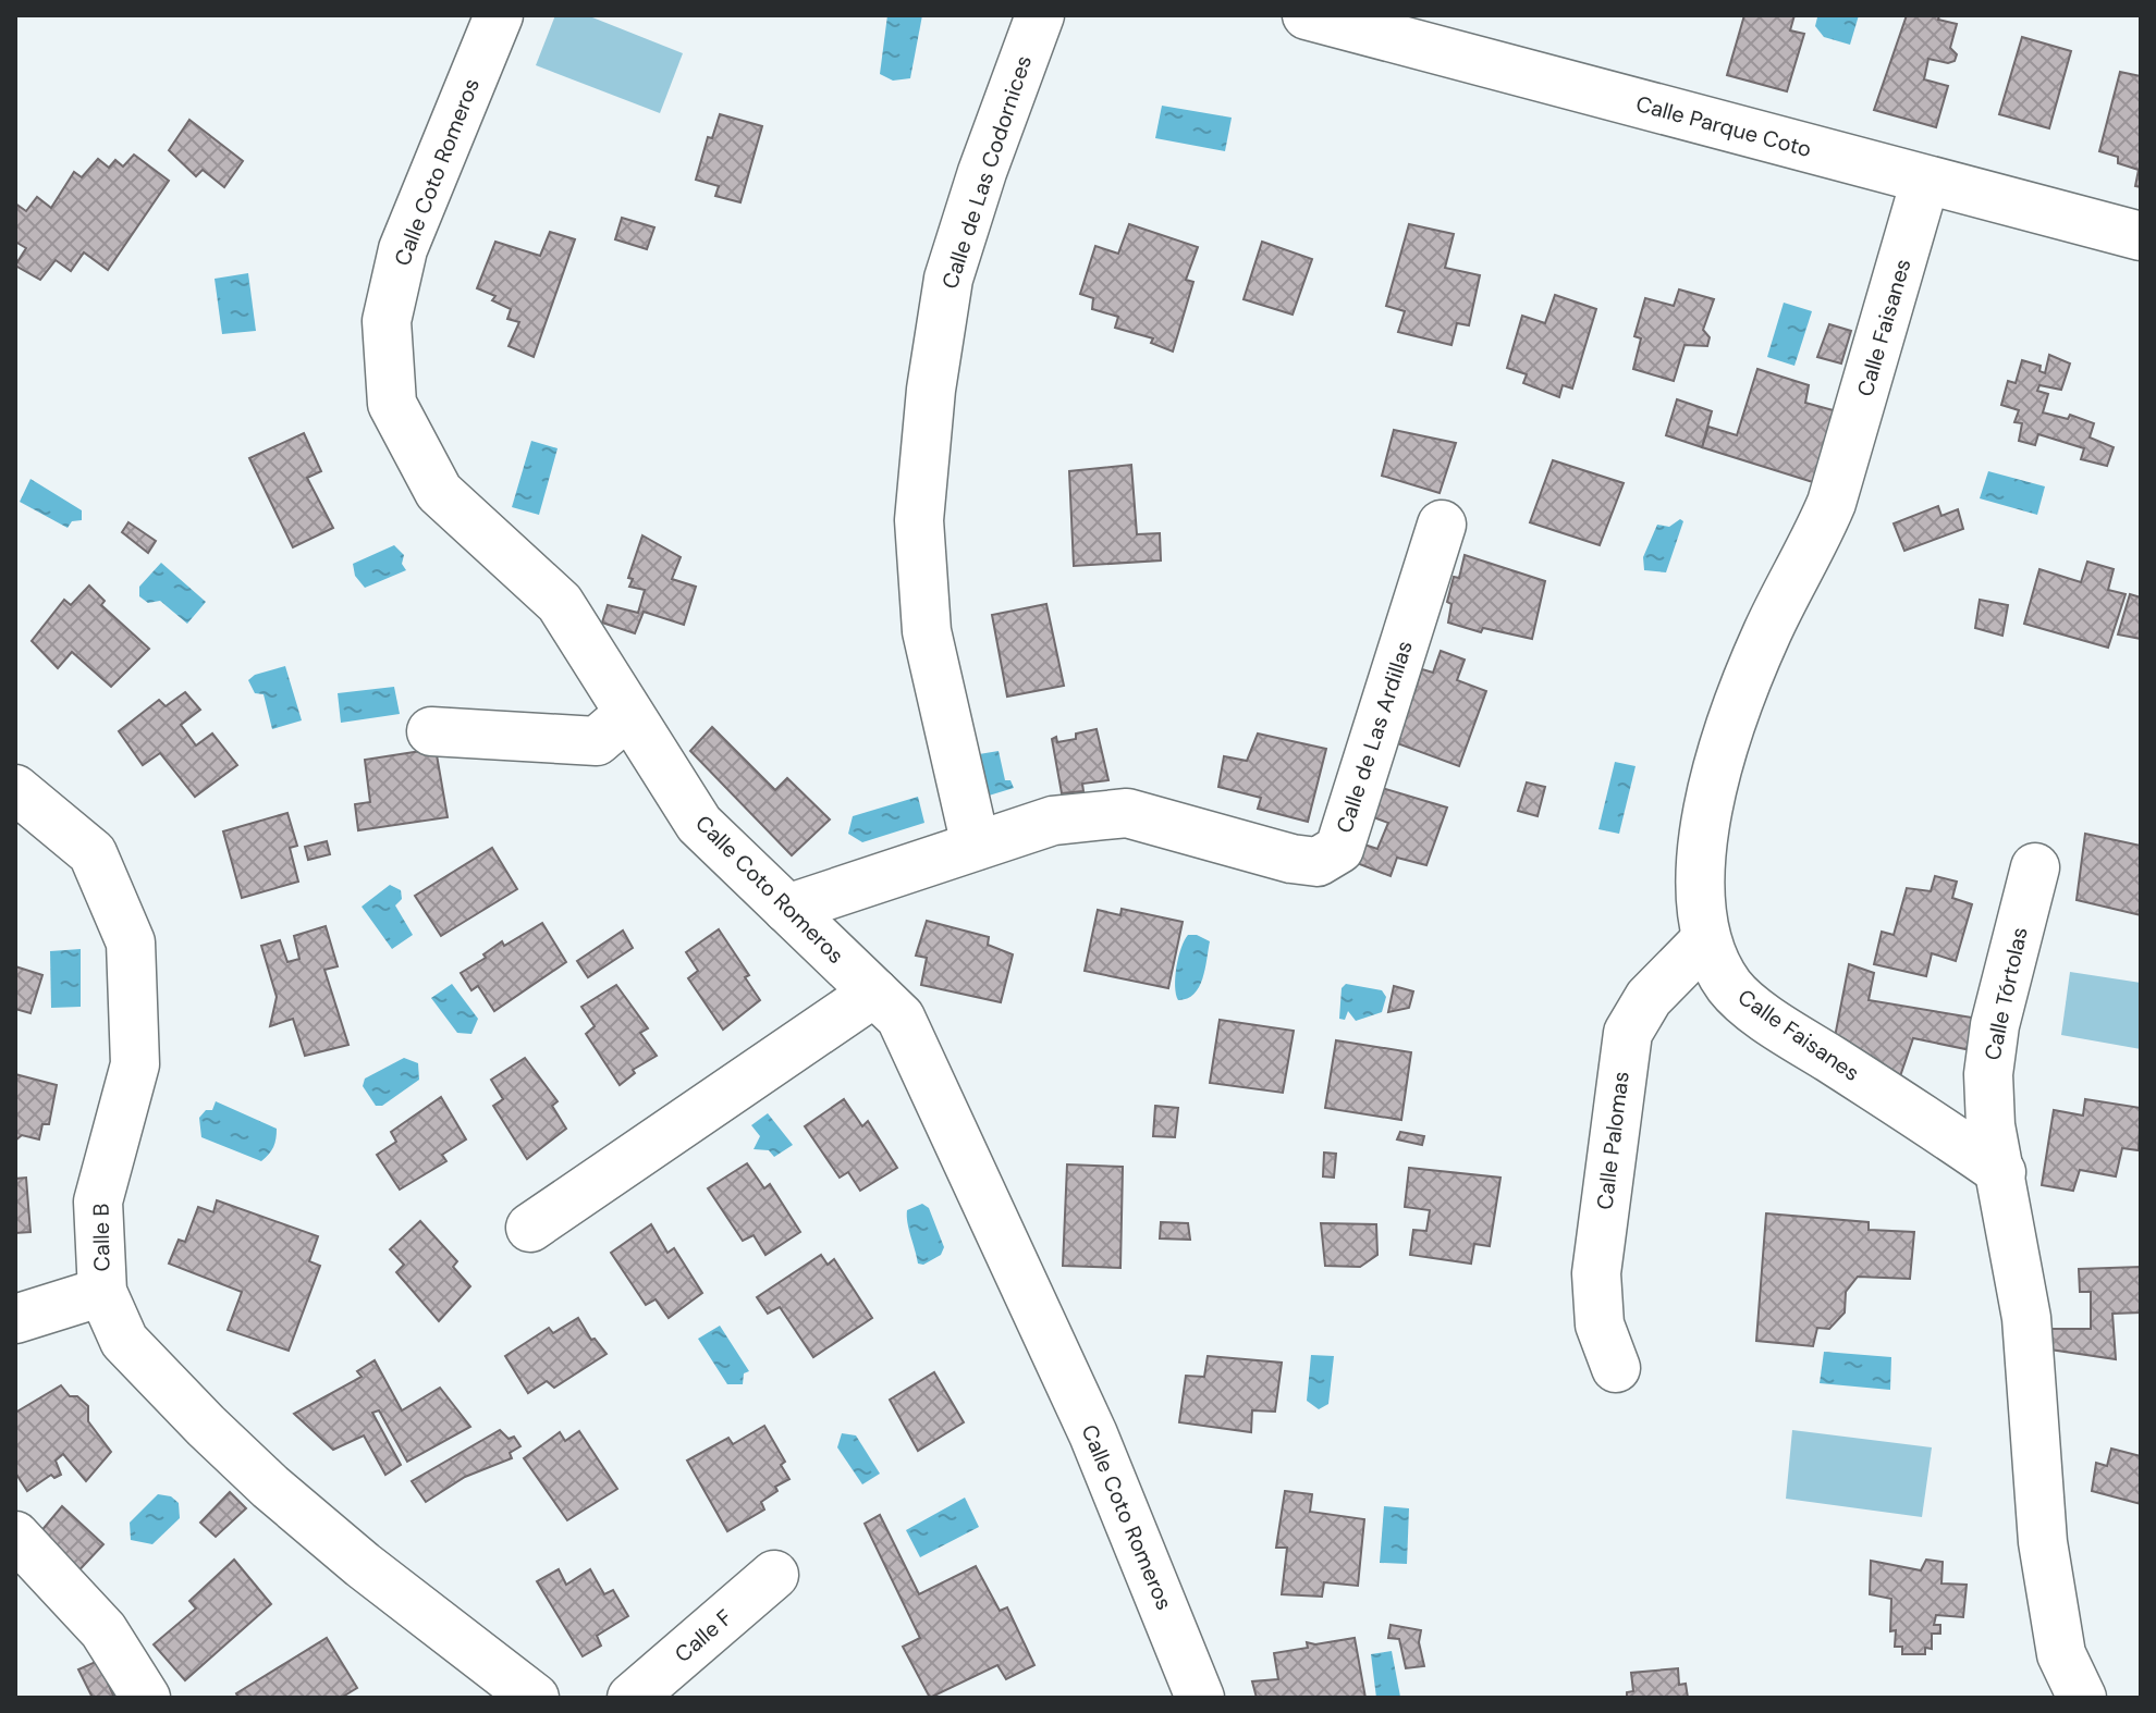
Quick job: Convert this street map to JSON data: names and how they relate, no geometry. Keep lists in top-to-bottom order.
{
  "streets": {
    "street": [
      "Calle Parque Coto",
      "Calle Coto Romeros",
      "Calle de Las Codornices",
      "Calle Faisanes",
      "Calle de Las Ardillas",
      "Calle Tórtolas",
      "Calle Palomas",
      "Calle B",
      "Calle F"
    ]
  },
  "crossings": [
    ["Calle Parque Coto", "Calle Faisanes"],
    ["Calle Coto Romeros", "Calle de Las Ardillas"],
    ["Calle de Las Codornices", "Calle de Las Ardillas"],
    ["Calle Faisanes", "Calle Tórtolas"],
    ["Calle Faisanes", "Calle Palomas"]
  ]
}
